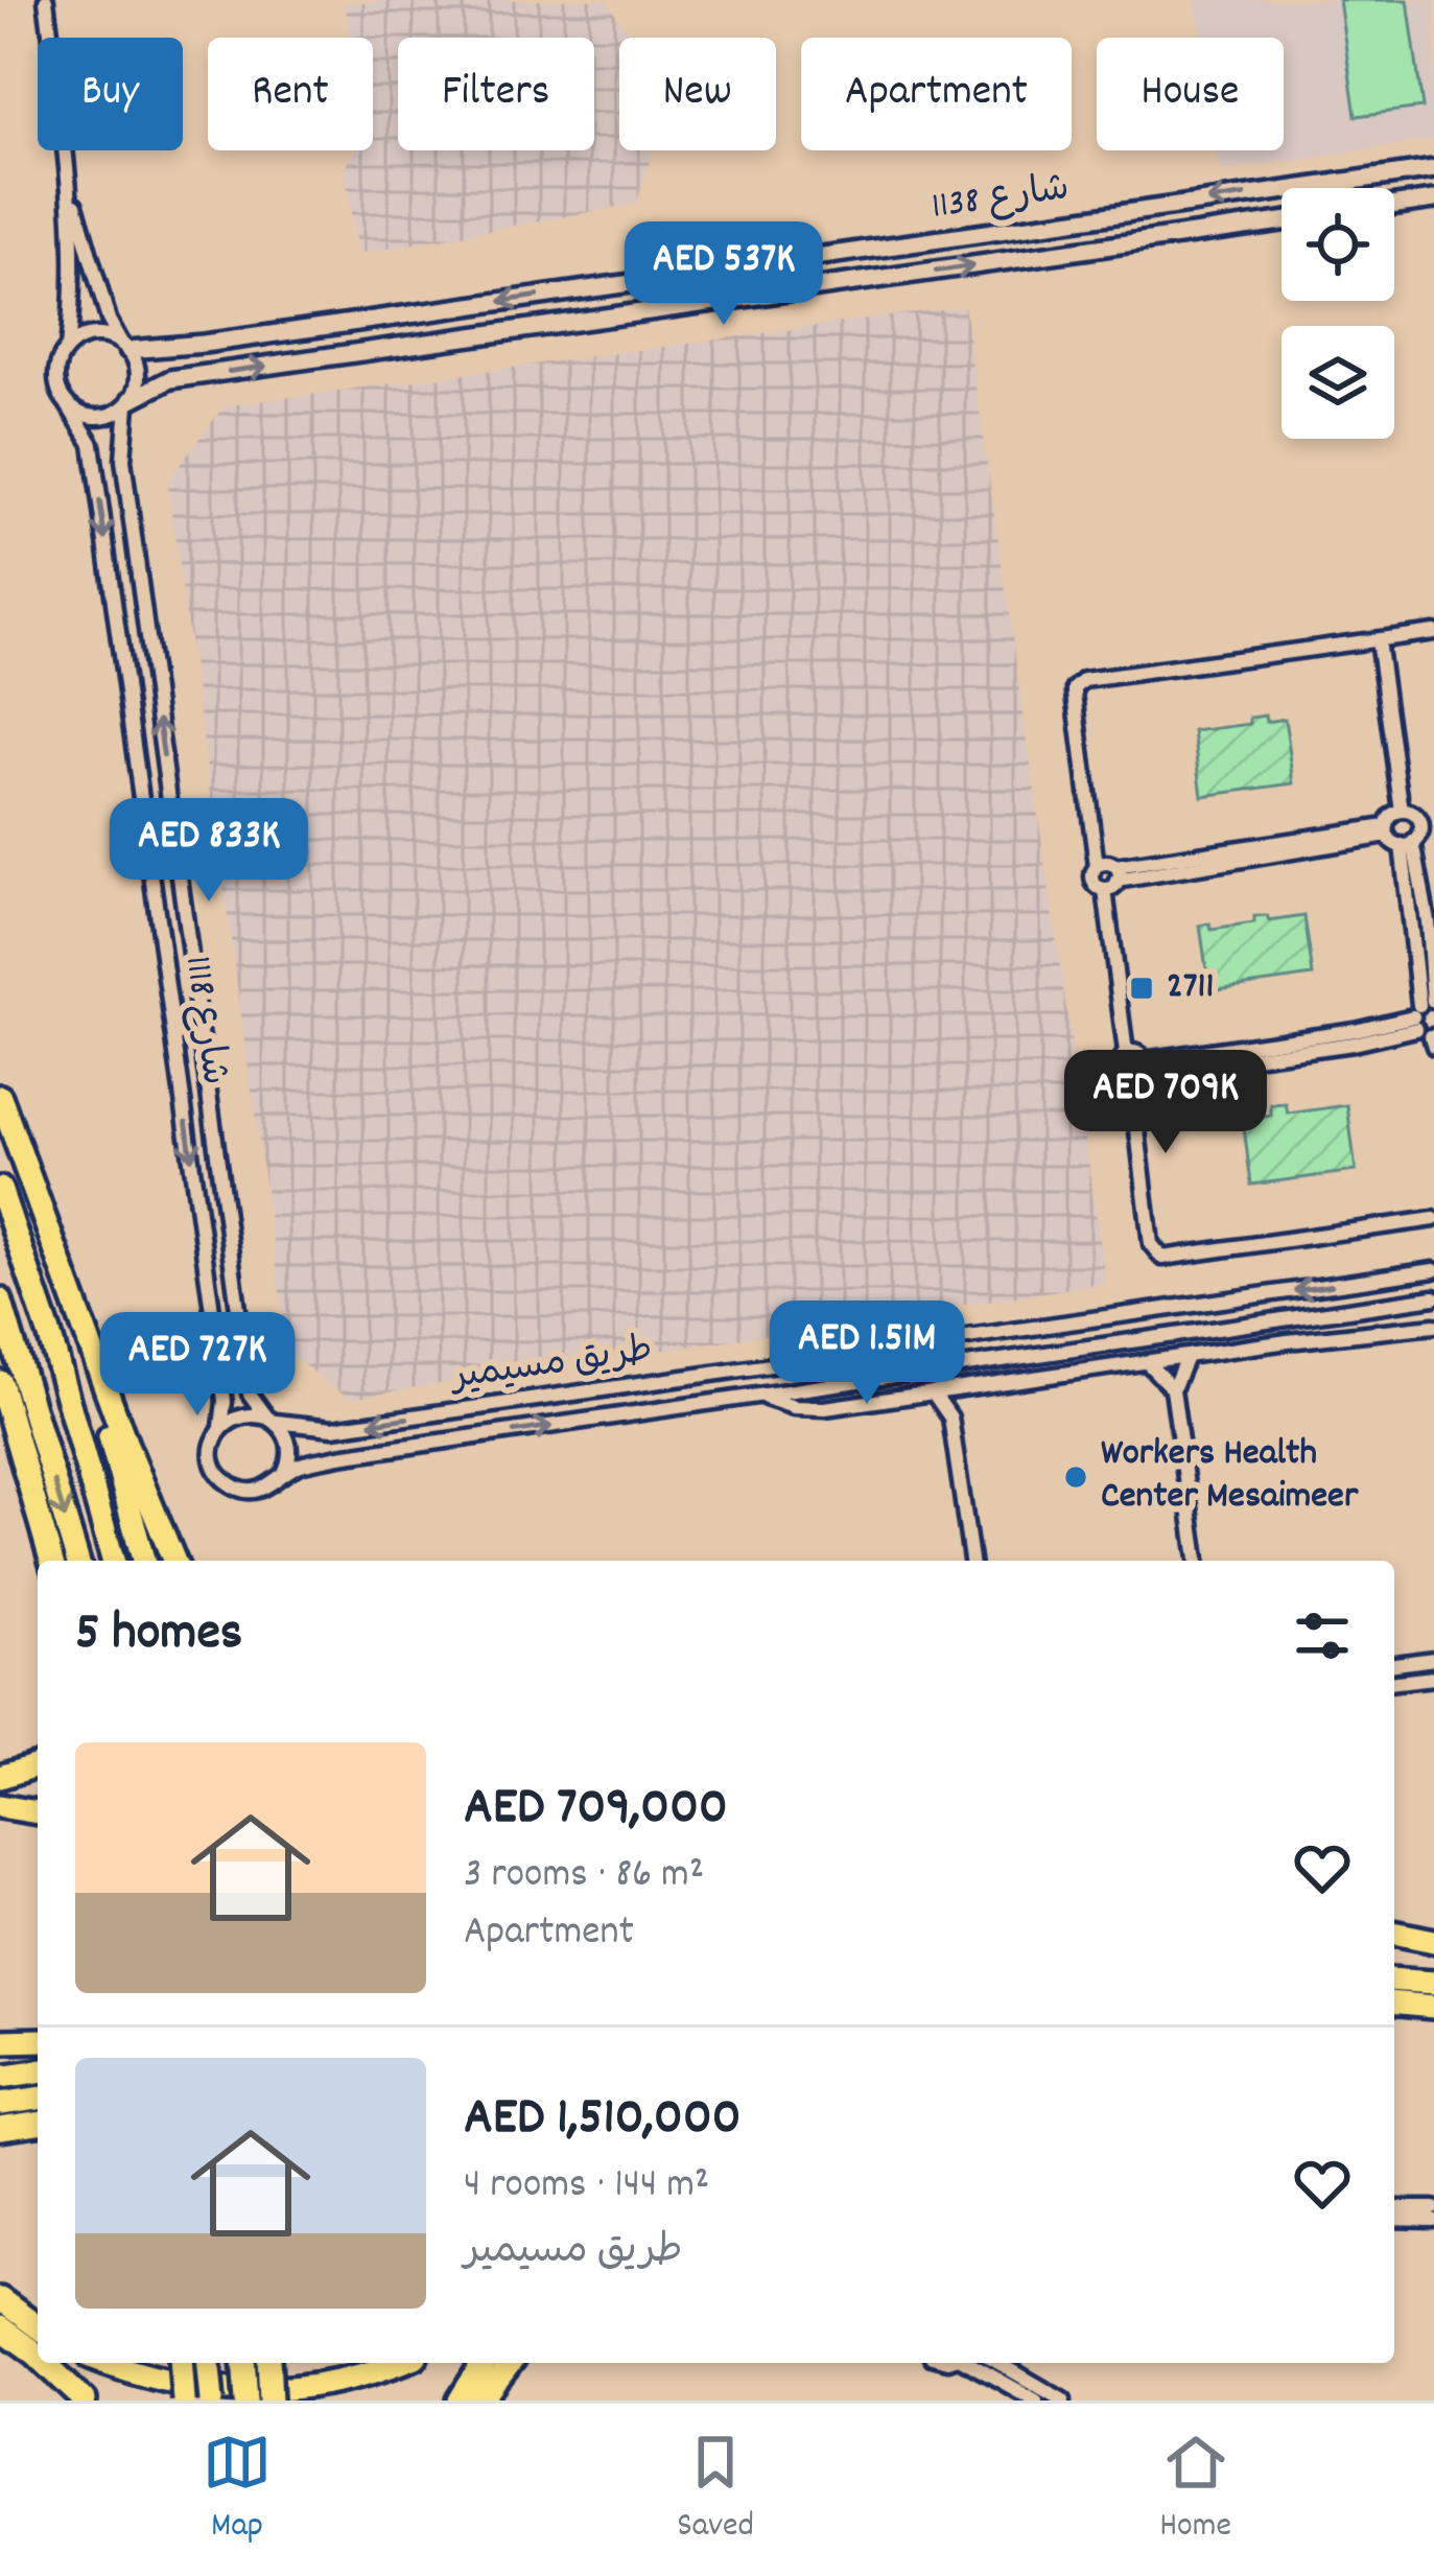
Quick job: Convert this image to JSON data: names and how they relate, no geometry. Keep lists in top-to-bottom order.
{
  "streets": {
    "street": ["شارع 1138", "شارع 1118", "طريق مسيمير"]
  },
  "crossings": [
    ["شارع 1138", "شارع 1118"],
    ["شارع 1118", "طريق مسيمير"]
  ],
  "places": {
    "transit": ["2711"],
    "other": ["Workers Health Center Mesaimeer"]
  },
  "page": {
    "chip": [
      "Buy",
      "Rent",
      "Filters",
      "New",
      "Apartment",
      "House"
    ],
    "price": [
      "AED 537K",
      "AED 833K",
      "AED 709K",
      "AED 1.51M",
      "AED 727K"
    ],
    "heading": "5 homes",
    "list": [
      {
        "name": "AED 709,000",
        "note": "3 rooms · 86 m² · Apartment"
      },
      {
        "name": "AED 1,510,000",
        "note": "4 rooms · 144 m² · طريق مسيمير"
      }
    ],
    "tabs": ["Map", "Saved", "Home"]
  }
}
